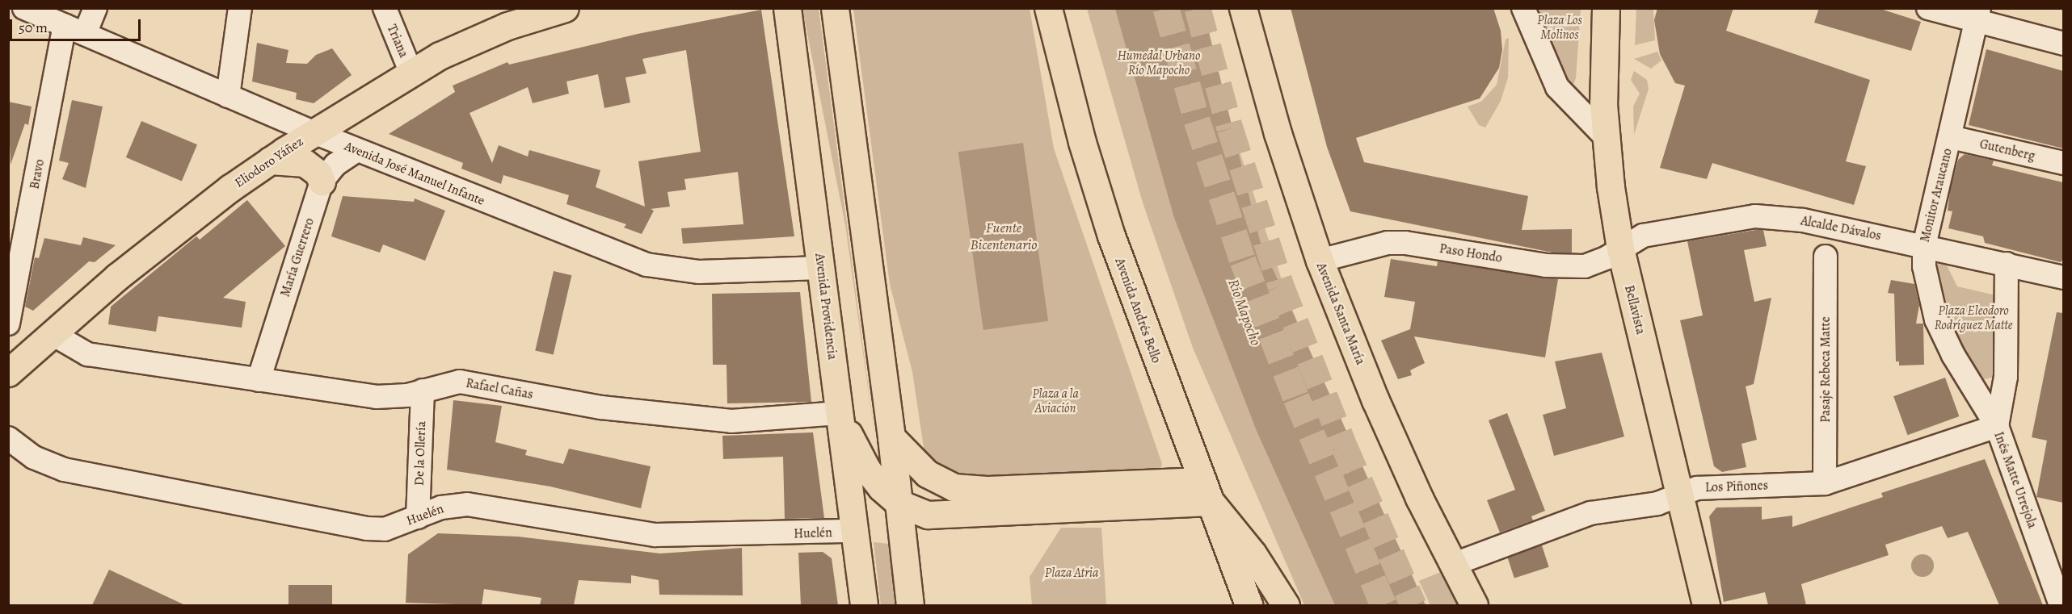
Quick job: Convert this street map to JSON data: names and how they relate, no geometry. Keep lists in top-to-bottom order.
{
  "streets": {
    "main road": [
      "Eliodoro Yáñez",
      "Avenida Providencia",
      "Bellavista",
      "Avenida Andrés Bello",
      "Avenida Santa María"
    ],
    "street": [
      "Triana",
      "Gutenberg",
      "Avenida José Manuel Infante",
      "Bravo",
      "Monitor Araucano",
      "Alcalde Dávalos",
      "Paso Hondo",
      "María Guerrero",
      "Pasaje Rebeca Matte",
      "Rafael Cañas",
      "De la Ollería",
      "Inés Matte Urrejola",
      "Los Piñones",
      "Huelén"
    ]
  },
  "crossings": [
    ["Triana", "Eliodoro Yáñez"],
    ["Gutenberg", "Monitor Araucano"],
    ["Eliodoro Yáñez", "Avenida José Manuel Infante"],
    ["Eliodoro Yáñez", "Rafael Cañas"],
    ["Avenida José Manuel Infante", "Bravo"],
    ["Avenida José Manuel Infante", "María Guerrero"],
    ["Avenida José Manuel Infante", "Avenida Providencia"],
    ["Monitor Araucano", "Alcalde Dávalos"],
    ["Monitor Araucano", "Inés Matte Urrejola"],
    ["Monitor Araucano", "Los Piñones"],
    ["Alcalde Dávalos", "Paso Hondo"],
    ["Alcalde Dávalos", "Bellavista"],
    ["Alcalde Dávalos", "Inés Matte Urrejola"],
    ["Paso Hondo", "Bellavista"],
    ["Paso Hondo", "Avenida Santa María"],
    ["María Guerrero", "Rafael Cañas"],
    ["Avenida Providencia", "Rafael Cañas"],
    ["Avenida Providencia", "Huelén"],
    ["Bellavista", "Los Piñones"],
    ["Avenida Santa María", "Los Piñones"],
    ["Pasaje Rebeca Matte", "Los Piñones"],
    ["Rafael Cañas", "De la Ollería"],
    ["De la Ollería", "Huelén"],
    ["Inés Matte Urrejola", "Los Piñones"]
  ],
  "water": ["Fuente Bicentenario", "Río Mapocho"],
  "parks": [
    "Plaza Los Molinos",
    "Humedal Urbano Río Mapocho",
    "Plaza Eleodoro Rodríguez Matte",
    "Plaza a la Aviación",
    "Plaza Atria"
  ],
  "scale_bar": "50 m"
}
